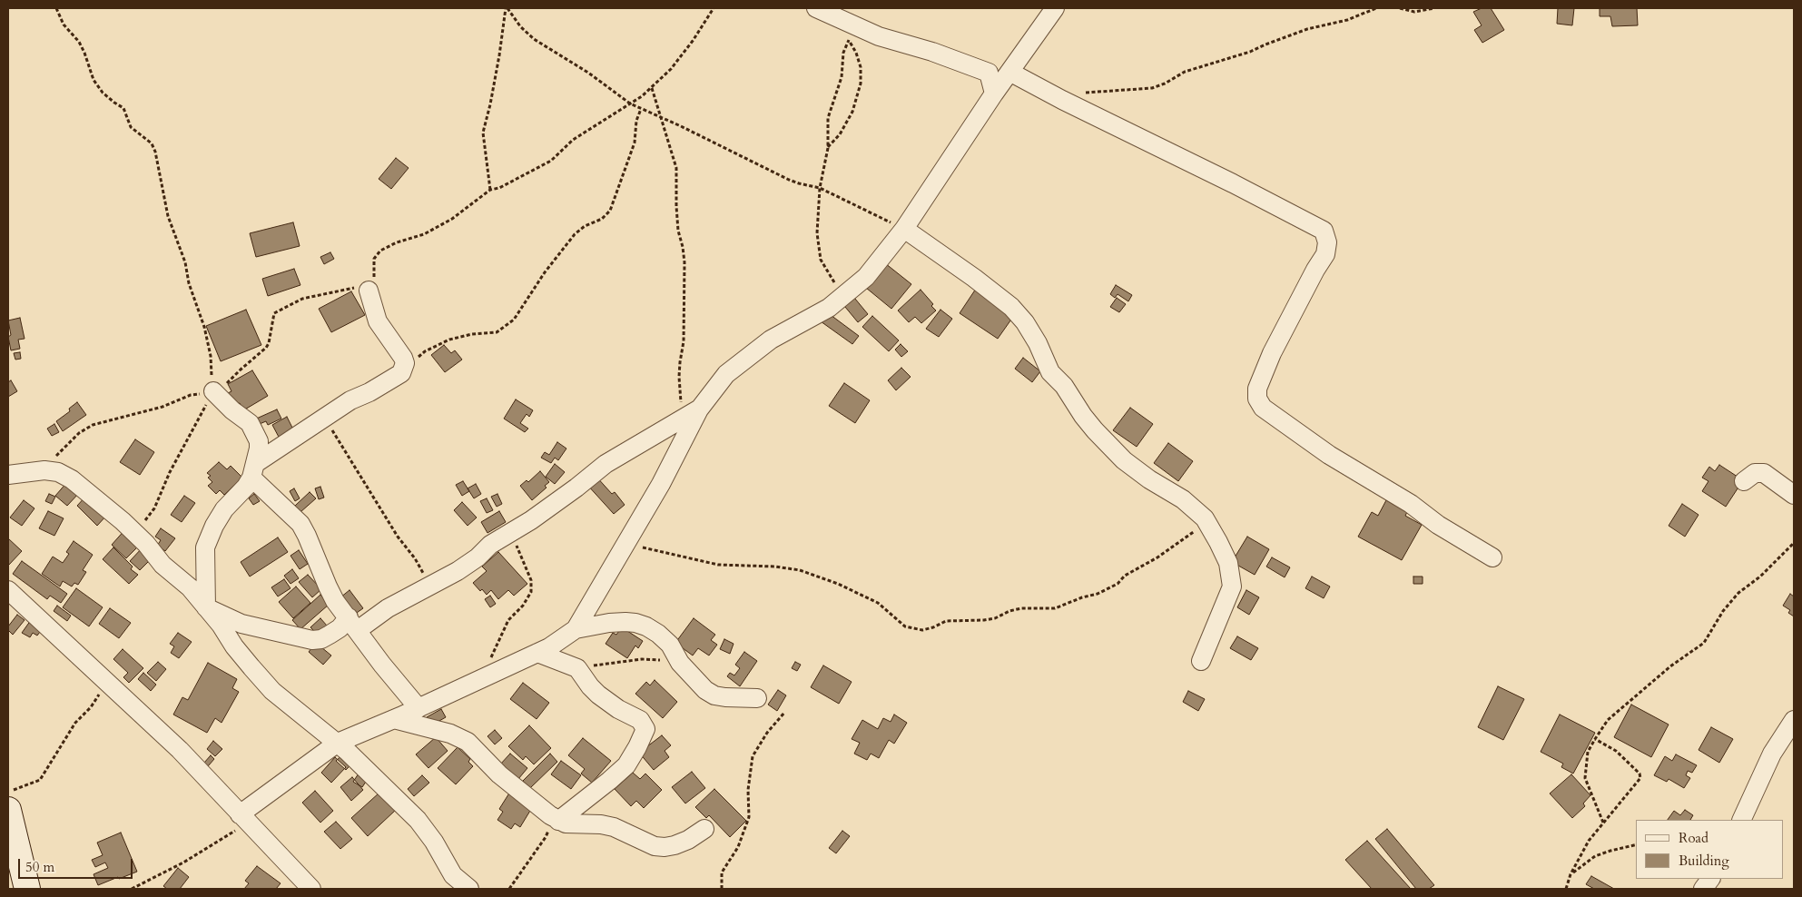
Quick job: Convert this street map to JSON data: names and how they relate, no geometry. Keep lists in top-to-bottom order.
{
  "legend": ["Road", "Building"],
  "scale_bar": "50 m"
}
